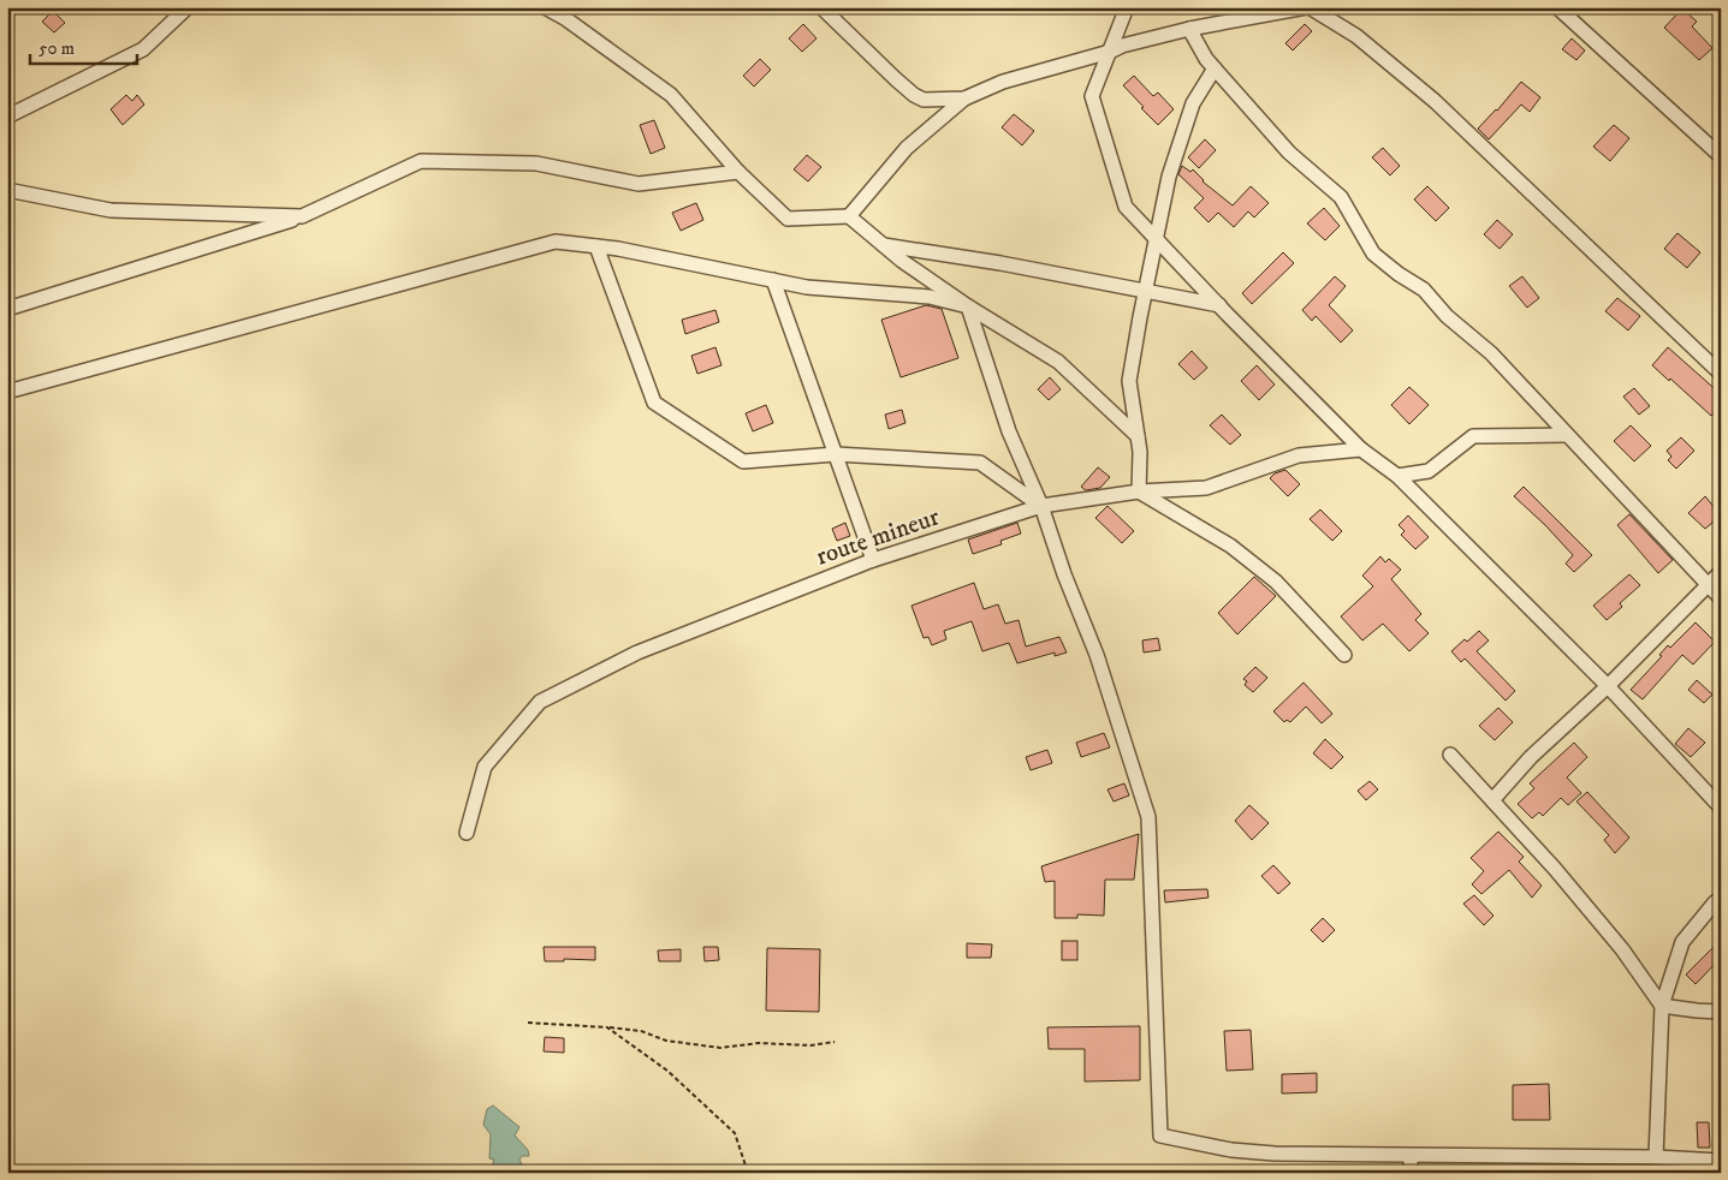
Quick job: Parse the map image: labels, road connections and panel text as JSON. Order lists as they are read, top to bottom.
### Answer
{
  "streets": {
    "street": ["route mineur"]
  },
  "scale_bar": "50 m"
}
